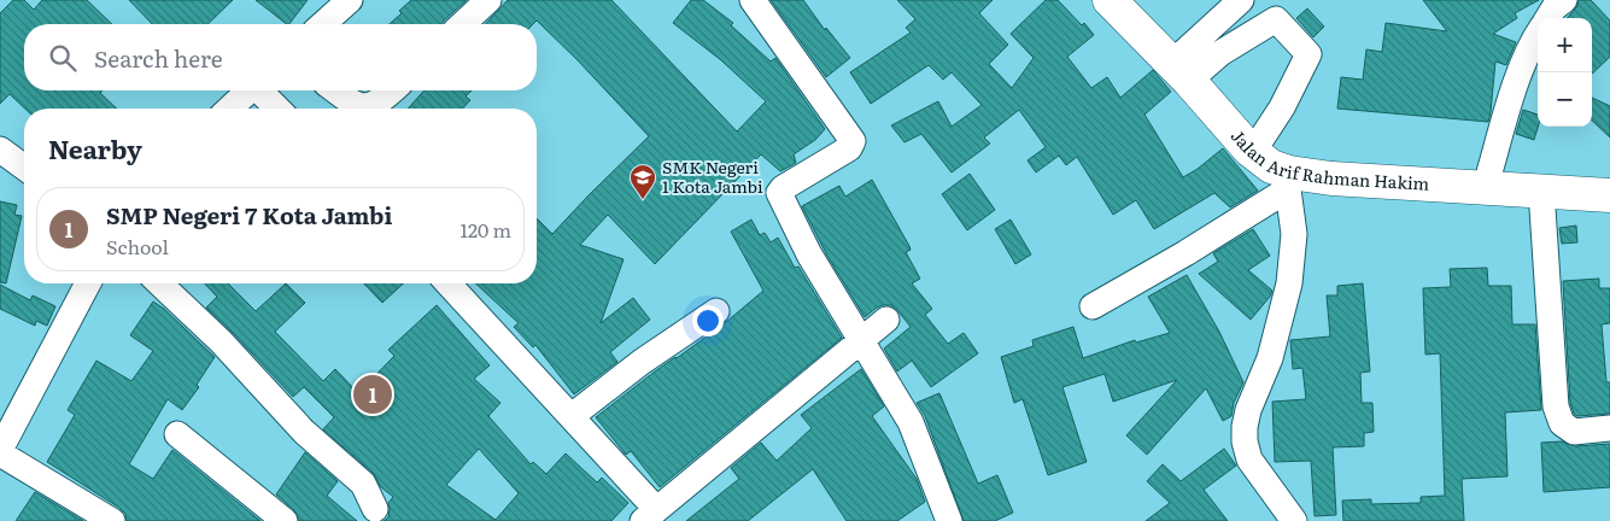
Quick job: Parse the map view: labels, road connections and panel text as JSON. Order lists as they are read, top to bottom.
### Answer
{
  "streets": {
    "main road": ["Jalan Arif Rahman Hakim"]
  },
  "places": {
    "school or university": ["SMK Negeri 1 Kota Jambi"]
  },
  "page": {
    "map_buttons": ["+", "−"],
    "search": "Search here",
    "heading": "Nearby",
    "list": [
      {
        "mark": "1",
        "name": "SMP Negeri 7 Kota Jambi",
        "note": "School",
        "value": "120 m"
      }
    ],
    "pins": "1"
  }
}
